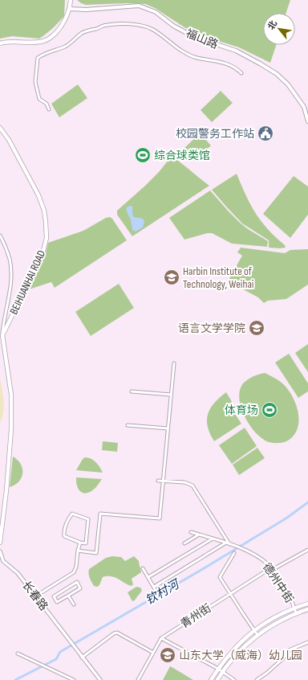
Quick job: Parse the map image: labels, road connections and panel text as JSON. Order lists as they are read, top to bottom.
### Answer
{
  "streets": {
    "main road": ["福山路", "BEIHUANHAI ROAD"],
    "street": ["德州中街", "长春路", "青州街"]
  },
  "crossings": [
    ["德州中街", "青州街"]
  ],
  "water": ["钦村河"],
  "places": {
    "public building": ["校园警务工作站"],
    "sports": ["综合球类馆", "体育场"],
    "school or university": ["Harbin Institute of Technology, Weihai", "语言文学学院", "山东大学（威海）幼儿园"]
  },
  "north": "top left"
}
